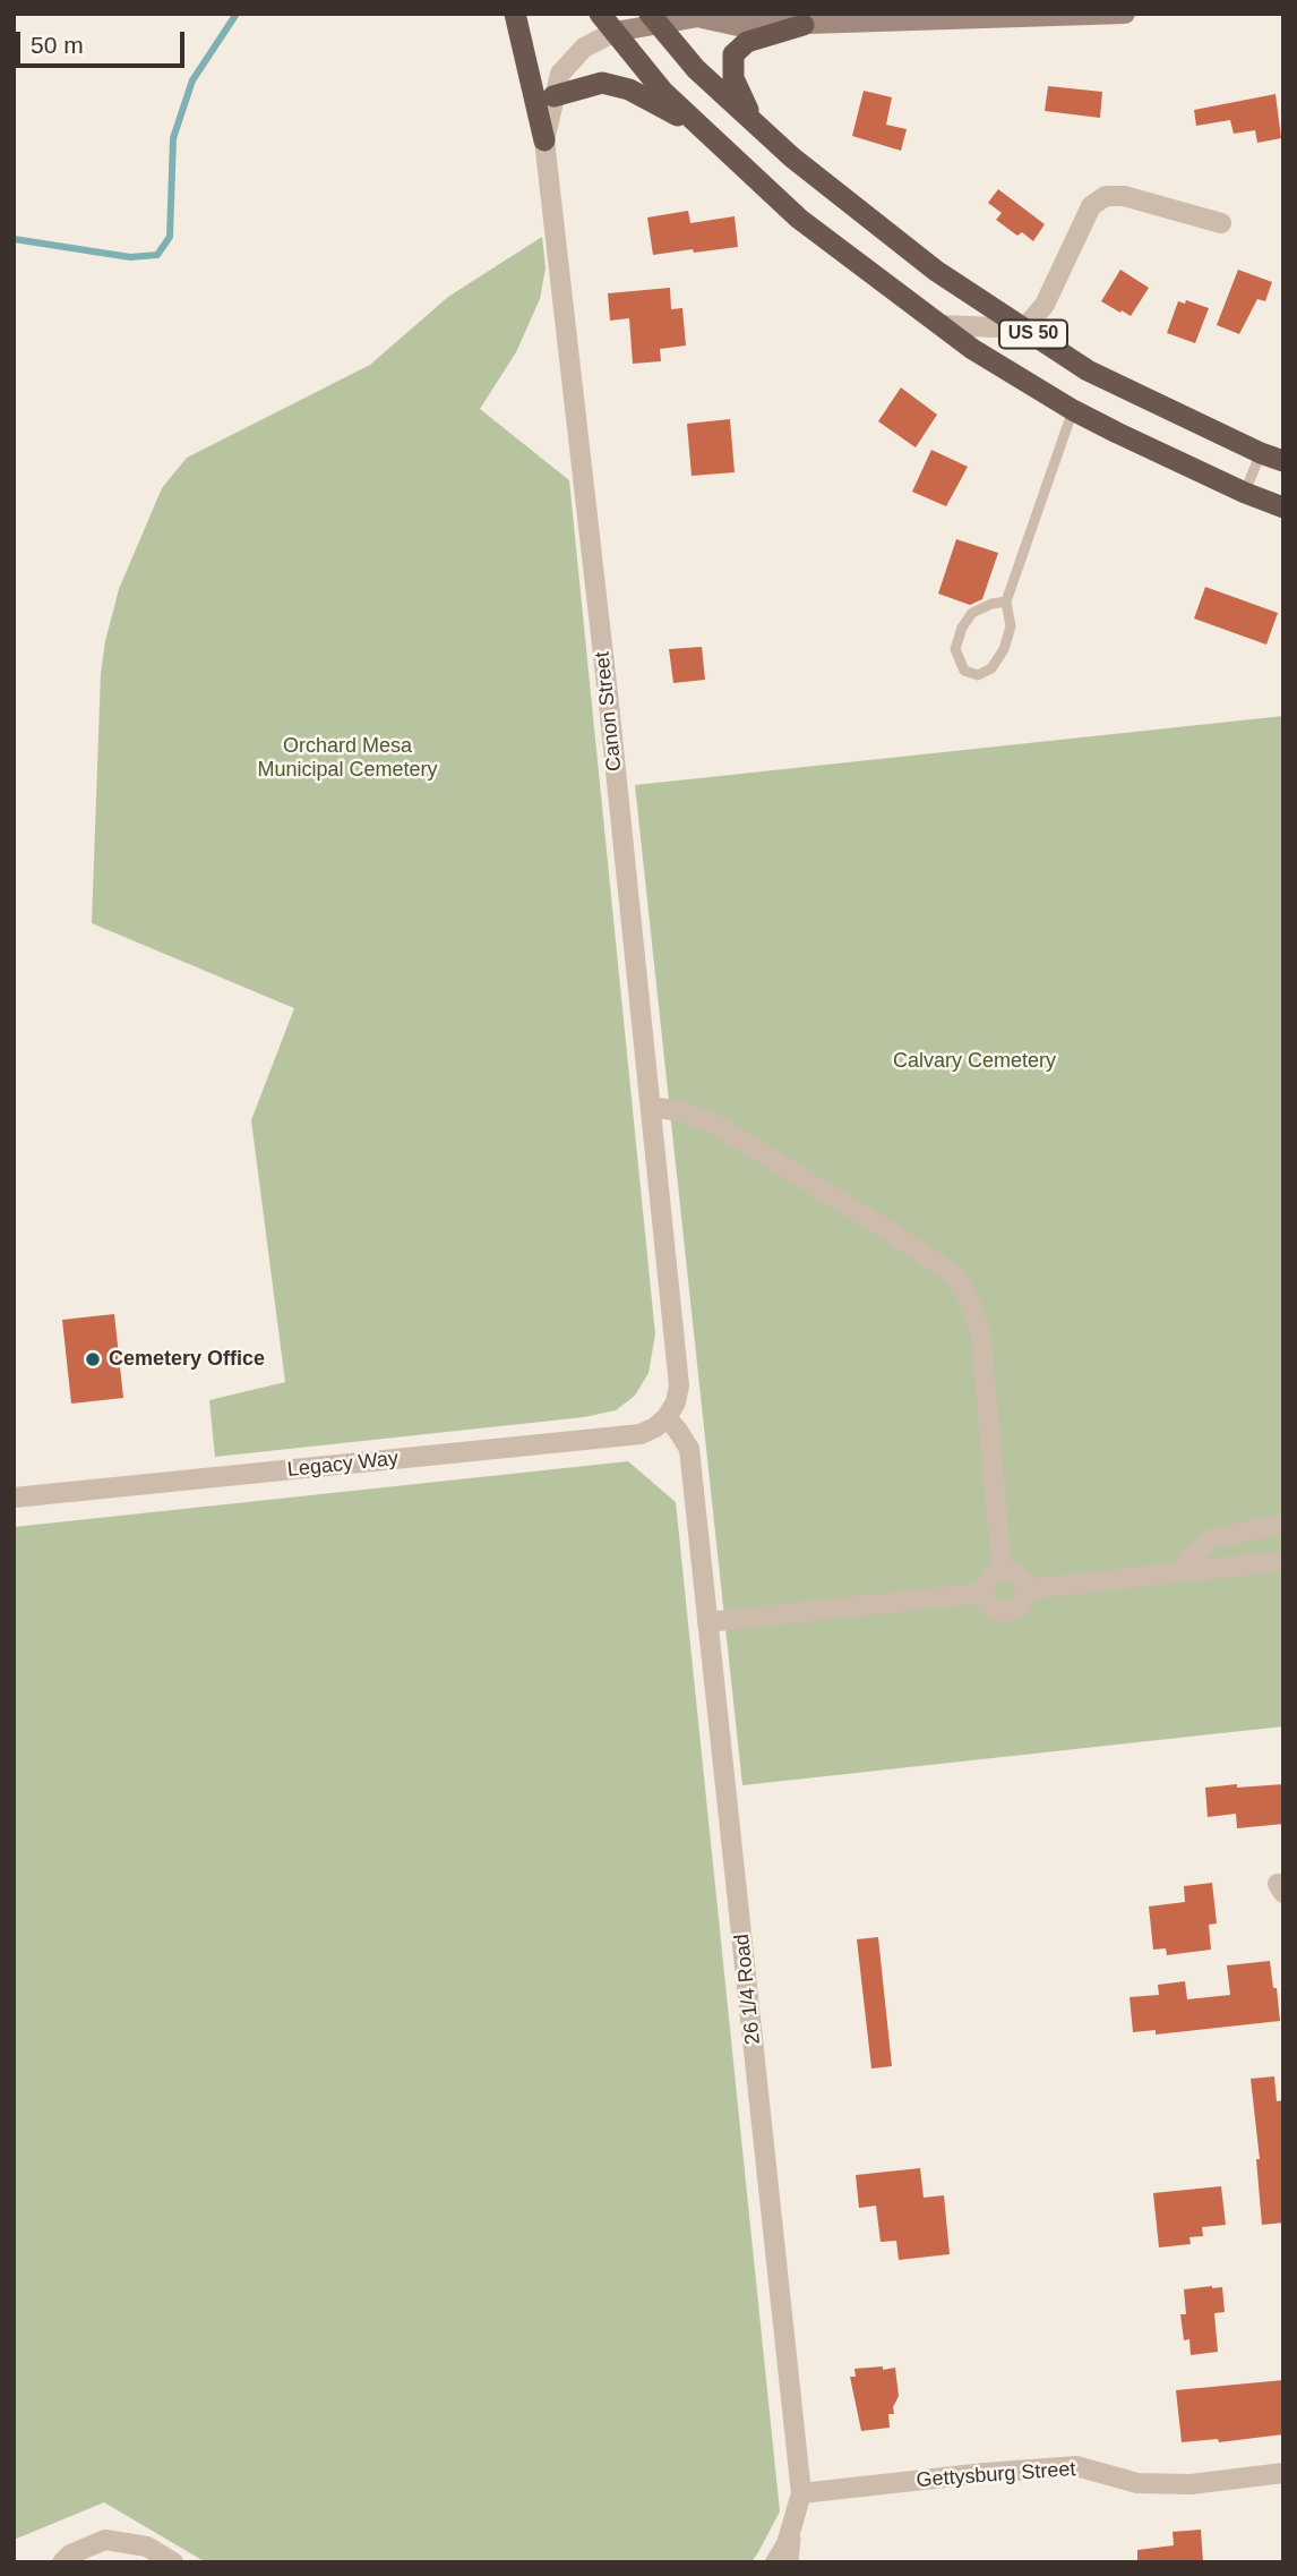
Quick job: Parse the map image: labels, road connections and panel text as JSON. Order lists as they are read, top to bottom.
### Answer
{
  "streets": {
    "highway": ["US 50"],
    "street": [
      "Canon Street",
      "Legacy Way",
      "26 1/4 Road",
      "Gettysburg Street"
    ]
  },
  "crossings": [
    ["US 50", "Canon Street"],
    ["Canon Street", "Legacy Way"],
    ["Canon Street", "26 1/4 Road"],
    ["Legacy Way", "26 1/4 Road"],
    ["26 1/4 Road", "Gettysburg Street"]
  ],
  "parks": ["Orchard Mesa Municipal Cemetery", "Calvary Cemetery"],
  "places": ["Cemetery Office"],
  "scale_bar": "50 m"
}
